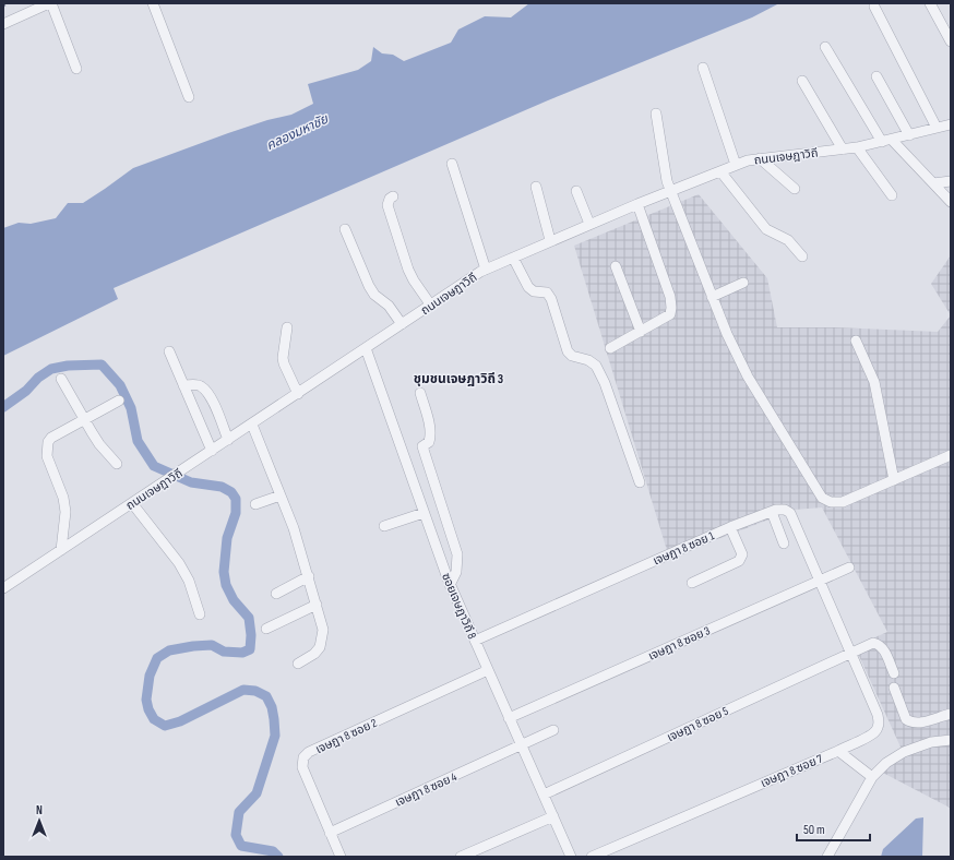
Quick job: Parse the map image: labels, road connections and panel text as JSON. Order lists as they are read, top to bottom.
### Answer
{
  "streets": {
    "street": [
      "ถนนเจษฎาวิถี",
      "เจษฎา 8 ซอย 1",
      "ซอยเจษฎาวิถี 8",
      "เจษฎา 8 ซอย 3",
      "เจษฎา 8 ซอย 5",
      "เจษฎา 8 ซอย 2",
      "เจษฎา 8 ซอย 7",
      "เจษฎา 8 ซอย 4"
    ]
  },
  "crossings": [
    ["ถนนเจษฎาวิถี", "ซอยเจษฎาวิถี 8"],
    ["เจษฎา 8 ซอย 1", "ซอยเจษฎาวิถี 8"],
    ["เจษฎา 8 ซอย 1", "เจษฎา 8 ซอย 3"],
    ["เจษฎา 8 ซอย 1", "เจษฎา 8 ซอย 7"],
    ["ซอยเจษฎาวิถี 8", "เจษฎา 8 ซอย 3"],
    ["ซอยเจษฎาวิถี 8", "เจษฎา 8 ซอย 5"],
    ["ซอยเจษฎาวิถี 8", "เจษฎา 8 ซอย 2"],
    ["ซอยเจษฎาวิถี 8", "เจษฎา 8 ซอย 4"],
    ["เจษฎา 8 ซอย 5", "เจษฎา 8 ซอย 7"],
    ["เจษฎา 8 ซอย 2", "เจษฎา 8 ซอย 4"]
  ],
  "districts": ["ชุมชนเจษฎาวิถี 3"],
  "water": ["คลองมหาชัย"],
  "scale_bar": "50 m",
  "north": "top"
}
